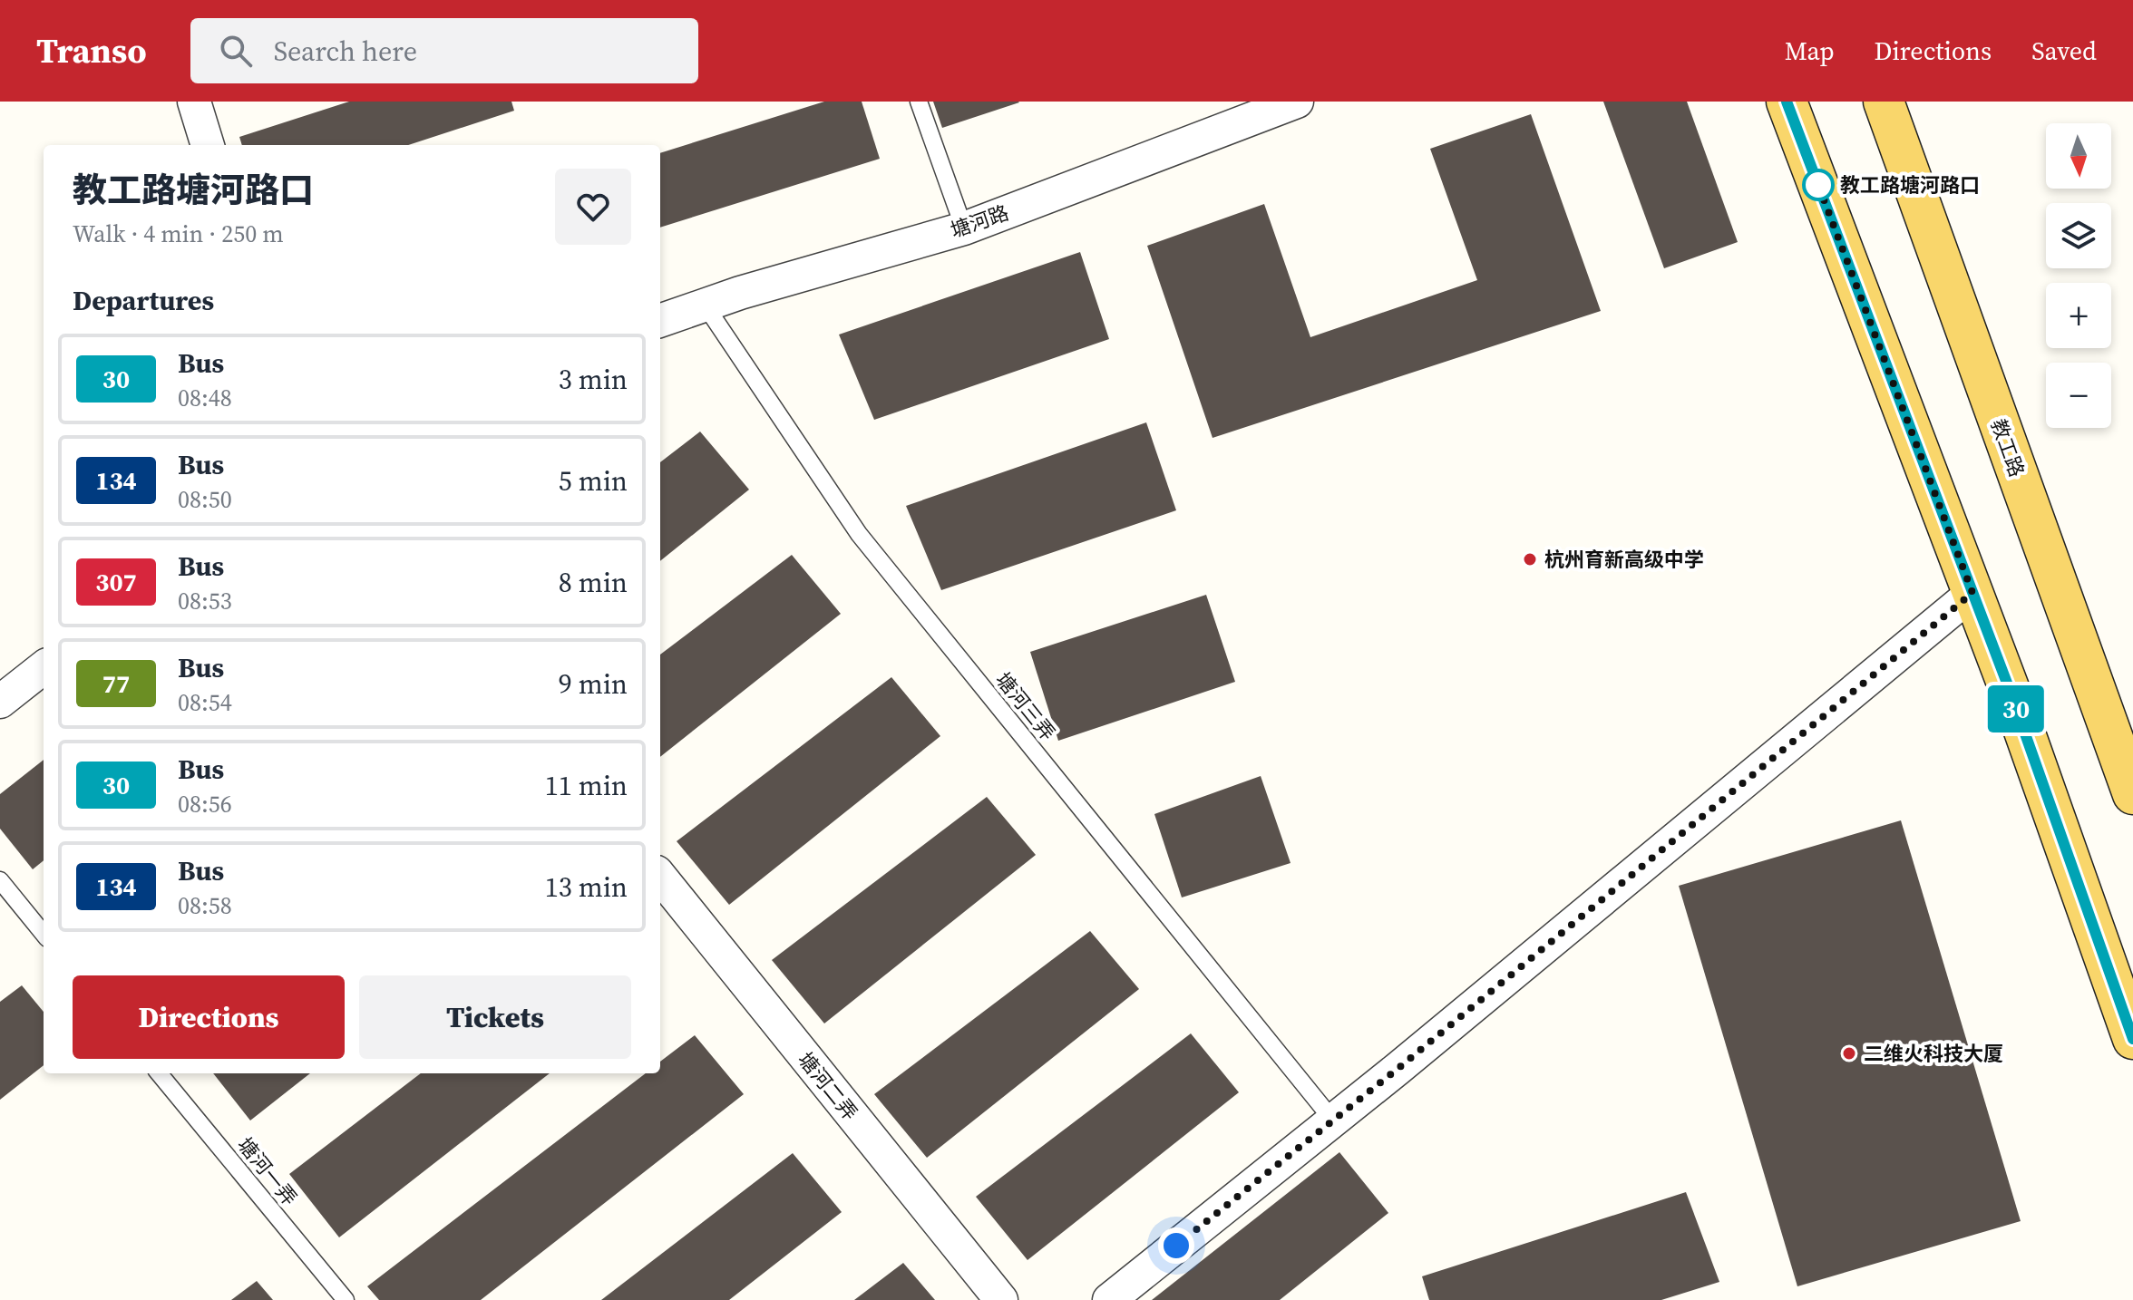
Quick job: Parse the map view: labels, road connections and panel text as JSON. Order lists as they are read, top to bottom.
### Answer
{
  "streets": {
    "main road": ["教工路"],
    "street": ["塘河路", "塘河二弄"],
    "lane": ["塘河三弄", "塘河一弄"]
  },
  "crossings": [
    ["塘河路", "塘河三弄"]
  ],
  "places": ["教工路塘河路口", "杭州育新高级中学", "二维火科技大厦"],
  "lines": ["bus line 30"],
  "north": "bottom",
  "page": {
    "header": "Transo",
    "search": "Search here",
    "nav": ["Map", "Directions", "Saved"],
    "on_map": "30",
    "map_buttons": ["+", "−"],
    "heading": [
      ["教工路塘河路口", "Walk · 4 min · 250 m"],
      "Departures"
    ],
    "list": [
      {
        "mark": "30",
        "name": "Bus",
        "note": "08:48",
        "value": "3 min"
      },
      {
        "mark": "134",
        "name": "Bus",
        "note": "08:50",
        "value": "5 min"
      },
      {
        "mark": "307",
        "name": "Bus",
        "note": "08:53",
        "value": "8 min"
      },
      {
        "mark": "77",
        "name": "Bus",
        "note": "08:54",
        "value": "9 min"
      },
      {
        "mark": "30",
        "name": "Bus",
        "note": "08:56",
        "value": "11 min"
      },
      {
        "mark": "134",
        "name": "Bus",
        "note": "08:58",
        "value": "13 min"
      }
    ],
    "buttons": ["Directions", "Tickets"]
  }
}
